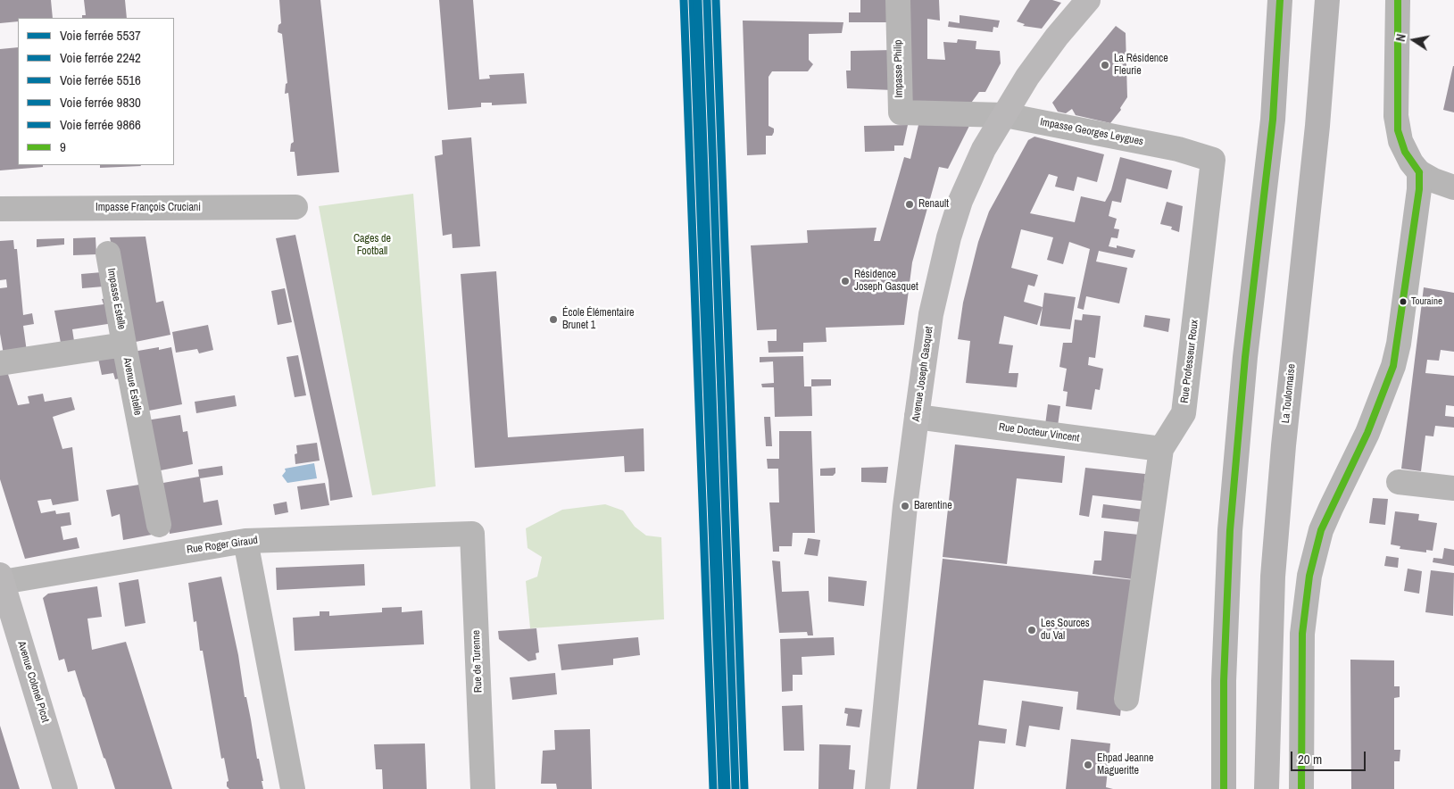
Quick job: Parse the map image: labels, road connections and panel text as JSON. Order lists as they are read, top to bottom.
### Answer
{
  "streets": {
    "highway": ["La Toulonnaise"],
    "main road": ["Avenue Joseph Gasquet", "Avenue Colonel Picot"],
    "street": [
      "Impasse Philip",
      "Impasse Georges Leygues",
      "Impasse François Cruciani",
      "Impasse Estelle",
      "Rue Professeur Roux",
      "Avenue Estelle",
      "Rue Docteur Vincent",
      "Rue Roger Giraud",
      "Rue de Turenne"
    ]
  },
  "crossings": [
    ["Impasse Philip", "Impasse Georges Leygues"],
    ["Impasse Philip", "Avenue Joseph Gasquet"],
    ["Impasse Georges Leygues", "Rue Professeur Roux"],
    ["Impasse Georges Leygues", "Avenue Joseph Gasquet"],
    ["Impasse Estelle", "Avenue Estelle"],
    ["Rue Professeur Roux", "Rue Docteur Vincent"],
    ["Avenue Joseph Gasquet", "Rue Docteur Vincent"],
    ["Rue Roger Giraud", "Rue de Turenne"],
    ["Rue Roger Giraud", "Avenue Colonel Picot"]
  ],
  "parks": ["Cages de Football"],
  "places": [
    "La Résidence Fleurie",
    "Renault",
    "Résidence Joseph Gasquet",
    "Touraine",
    "École Élémentaire Brunet 1",
    "Barentine",
    "Les Sources du Val",
    "Ehpad Jeanne Magueritte"
  ],
  "lines": [
    "rail line 5537",
    "rail line 2242",
    "rail line 5516",
    "rail line 9830",
    "rail line 9866",
    "transit line 9"
  ],
  "legend": [
    "Voie ferrée 5537",
    "Voie ferrée 2242",
    "Voie ferrée 5516",
    "Voie ferrée 9830",
    "Voie ferrée 9866",
    "9"
  ],
  "scale_bar": "20 m",
  "north": "left"
}
